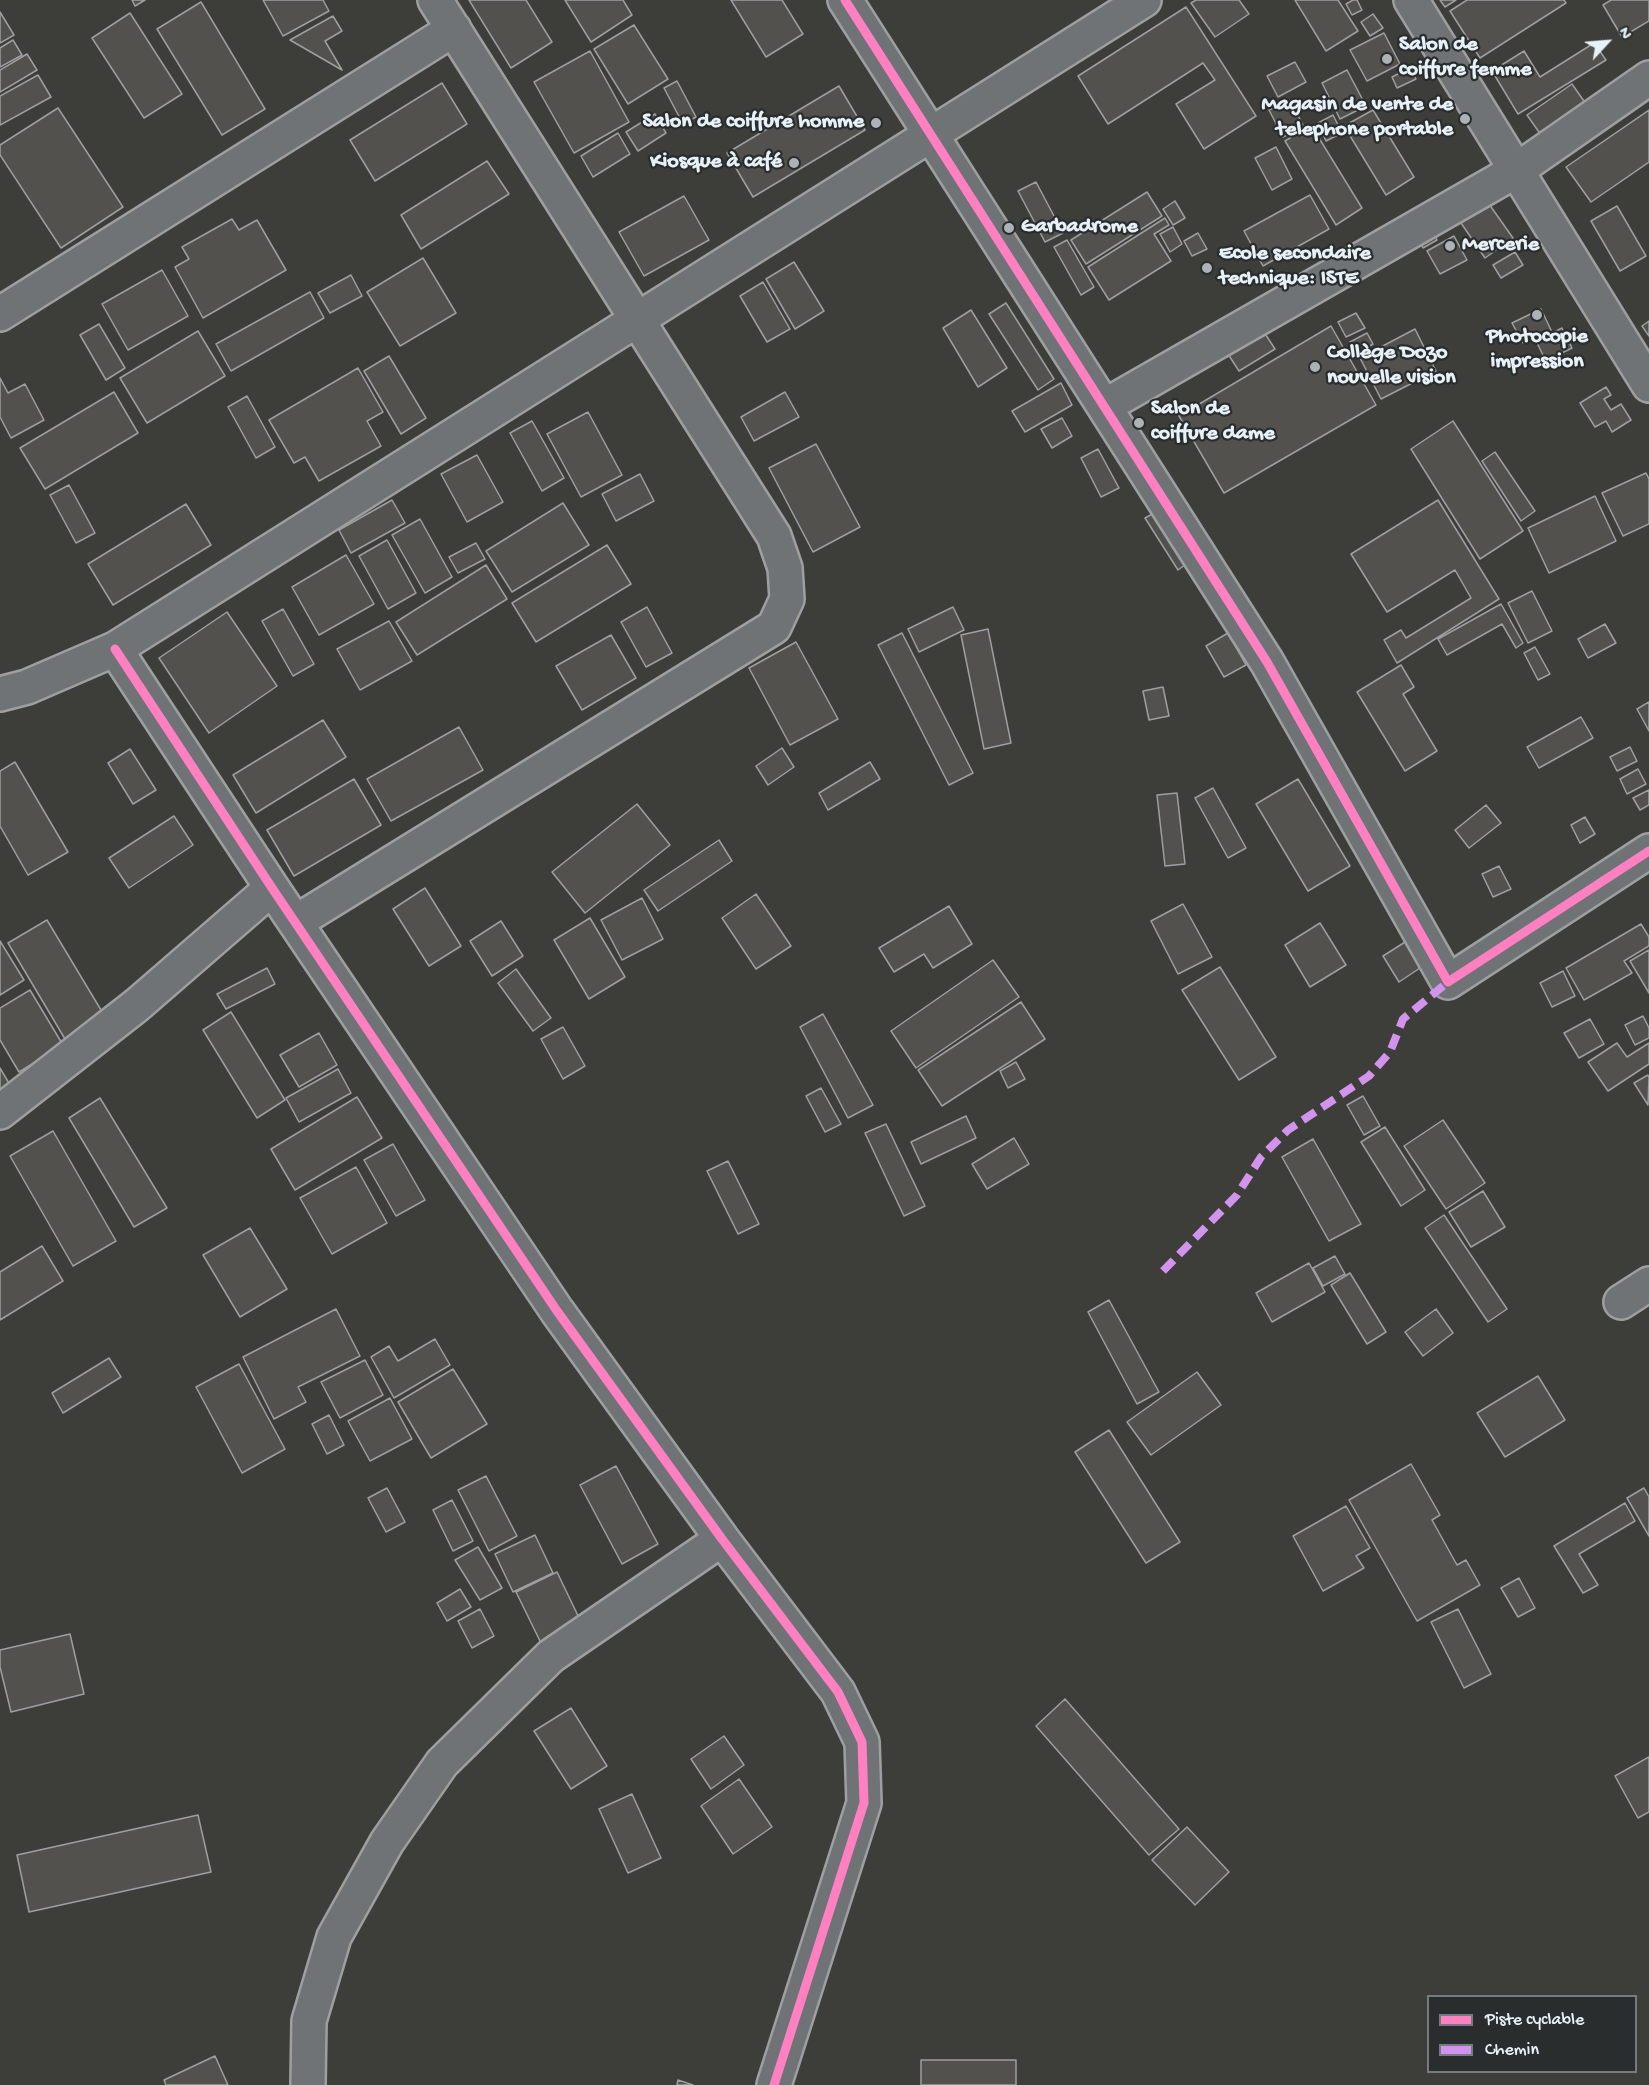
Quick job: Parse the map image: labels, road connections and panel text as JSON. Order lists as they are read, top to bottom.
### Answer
{
  "places": [
    "Salon de coiffure femme",
    "Magasin de vente de telephone portable",
    "Salon de coiffure homme",
    "Kiosque à café",
    "Garbadrome",
    "Mercerie",
    "Ecole secondaire technique: ISTE",
    "Photocopie impression",
    "Collège Dozo nouvelle vision",
    "Salon de coiffure dame"
  ],
  "legend": ["Piste cyclable", "Chemin"],
  "north": "top right"
}
